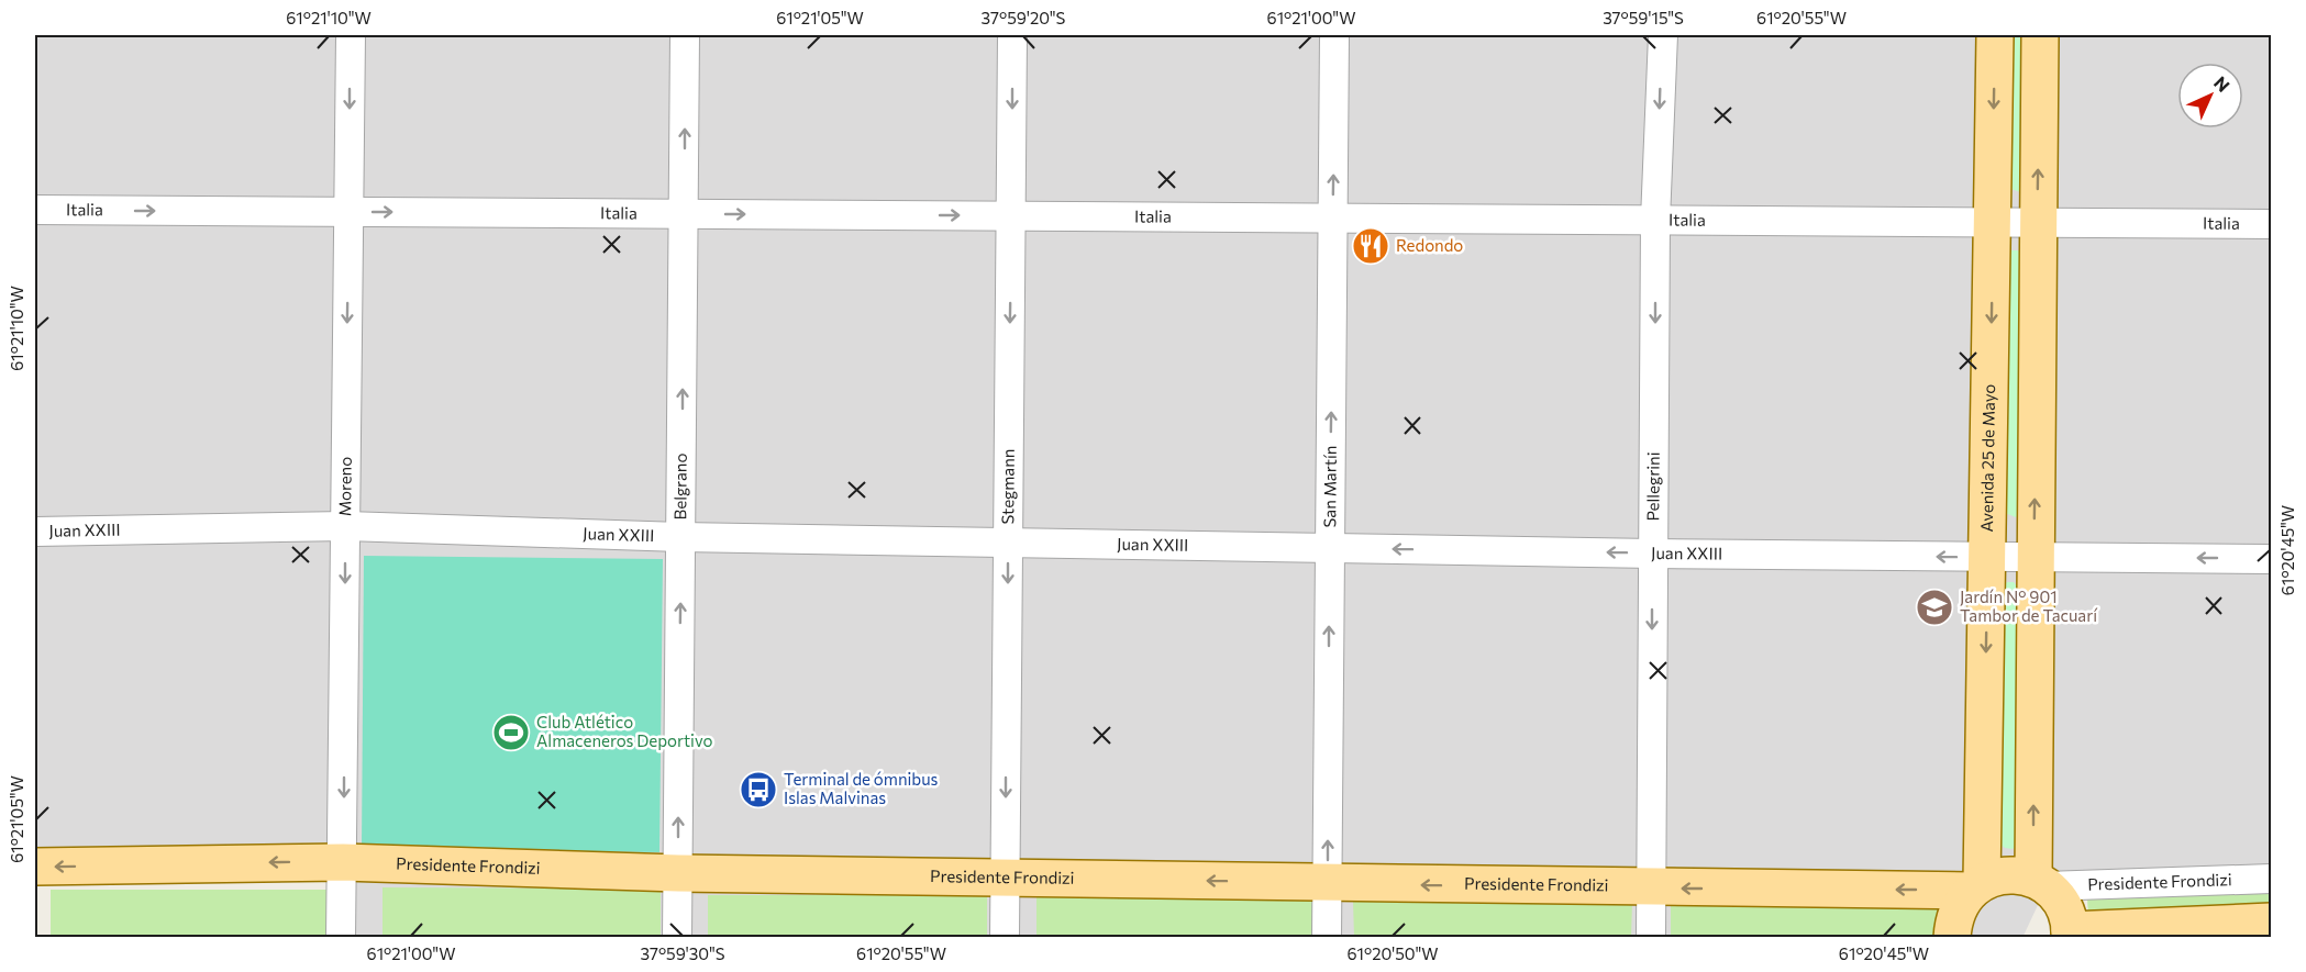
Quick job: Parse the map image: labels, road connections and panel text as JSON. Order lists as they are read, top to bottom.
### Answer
{
  "streets": {
    "main road": ["Avenida 25 de Mayo", "Presidente Frondizi"],
    "street": [
      "Italia",
      "Stegmann",
      "San Martín",
      "Pellegrini",
      "Moreno",
      "Belgrano",
      "Juan XXIII"
    ]
  },
  "crossings": [
    ["Italia", "Avenida 25 de Mayo"],
    ["Italia", "Stegmann"],
    ["Italia", "San Martín"],
    ["Italia", "Pellegrini"],
    ["Italia", "Moreno"],
    ["Italia", "Belgrano"],
    ["Avenida 25 de Mayo", "Juan XXIII"],
    ["Avenida 25 de Mayo", "Presidente Frondizi"],
    ["Stegmann", "Juan XXIII"],
    ["Stegmann", "Presidente Frondizi"],
    ["San Martín", "Juan XXIII"],
    ["San Martín", "Presidente Frondizi"],
    ["Pellegrini", "Juan XXIII"],
    ["Pellegrini", "Presidente Frondizi"],
    ["Moreno", "Juan XXIII"],
    ["Moreno", "Presidente Frondizi"],
    ["Belgrano", "Juan XXIII"],
    ["Belgrano", "Presidente Frondizi"]
  ],
  "one_way": [
    "Italia",
    "Stegmann",
    "San Martín",
    "Pellegrini",
    "Moreno",
    "Belgrano",
    "Juan XXIII",
    "Presidente Frondizi"
  ],
  "places": {
    "restaurant": ["Redondo"],
    "school or university": ["Jardín N° 901 Tambor de Tacuarí"],
    "sports": ["Club Atlético Almaceneros Deportivo"],
    "bus stop": ["Terminal de ómnibus Islas Malvinas"]
  },
  "north": "top right",
  "coordinates": [
    "61°21'10\"W",
    "61°21'05\"W",
    "37°59'20\"S",
    "61°21'00\"W",
    "37°59'15\"S",
    "61°20'55\"W",
    "61°20'45\"W",
    "37°59'30\"S",
    "61°20'50\"W"
  ]
}
